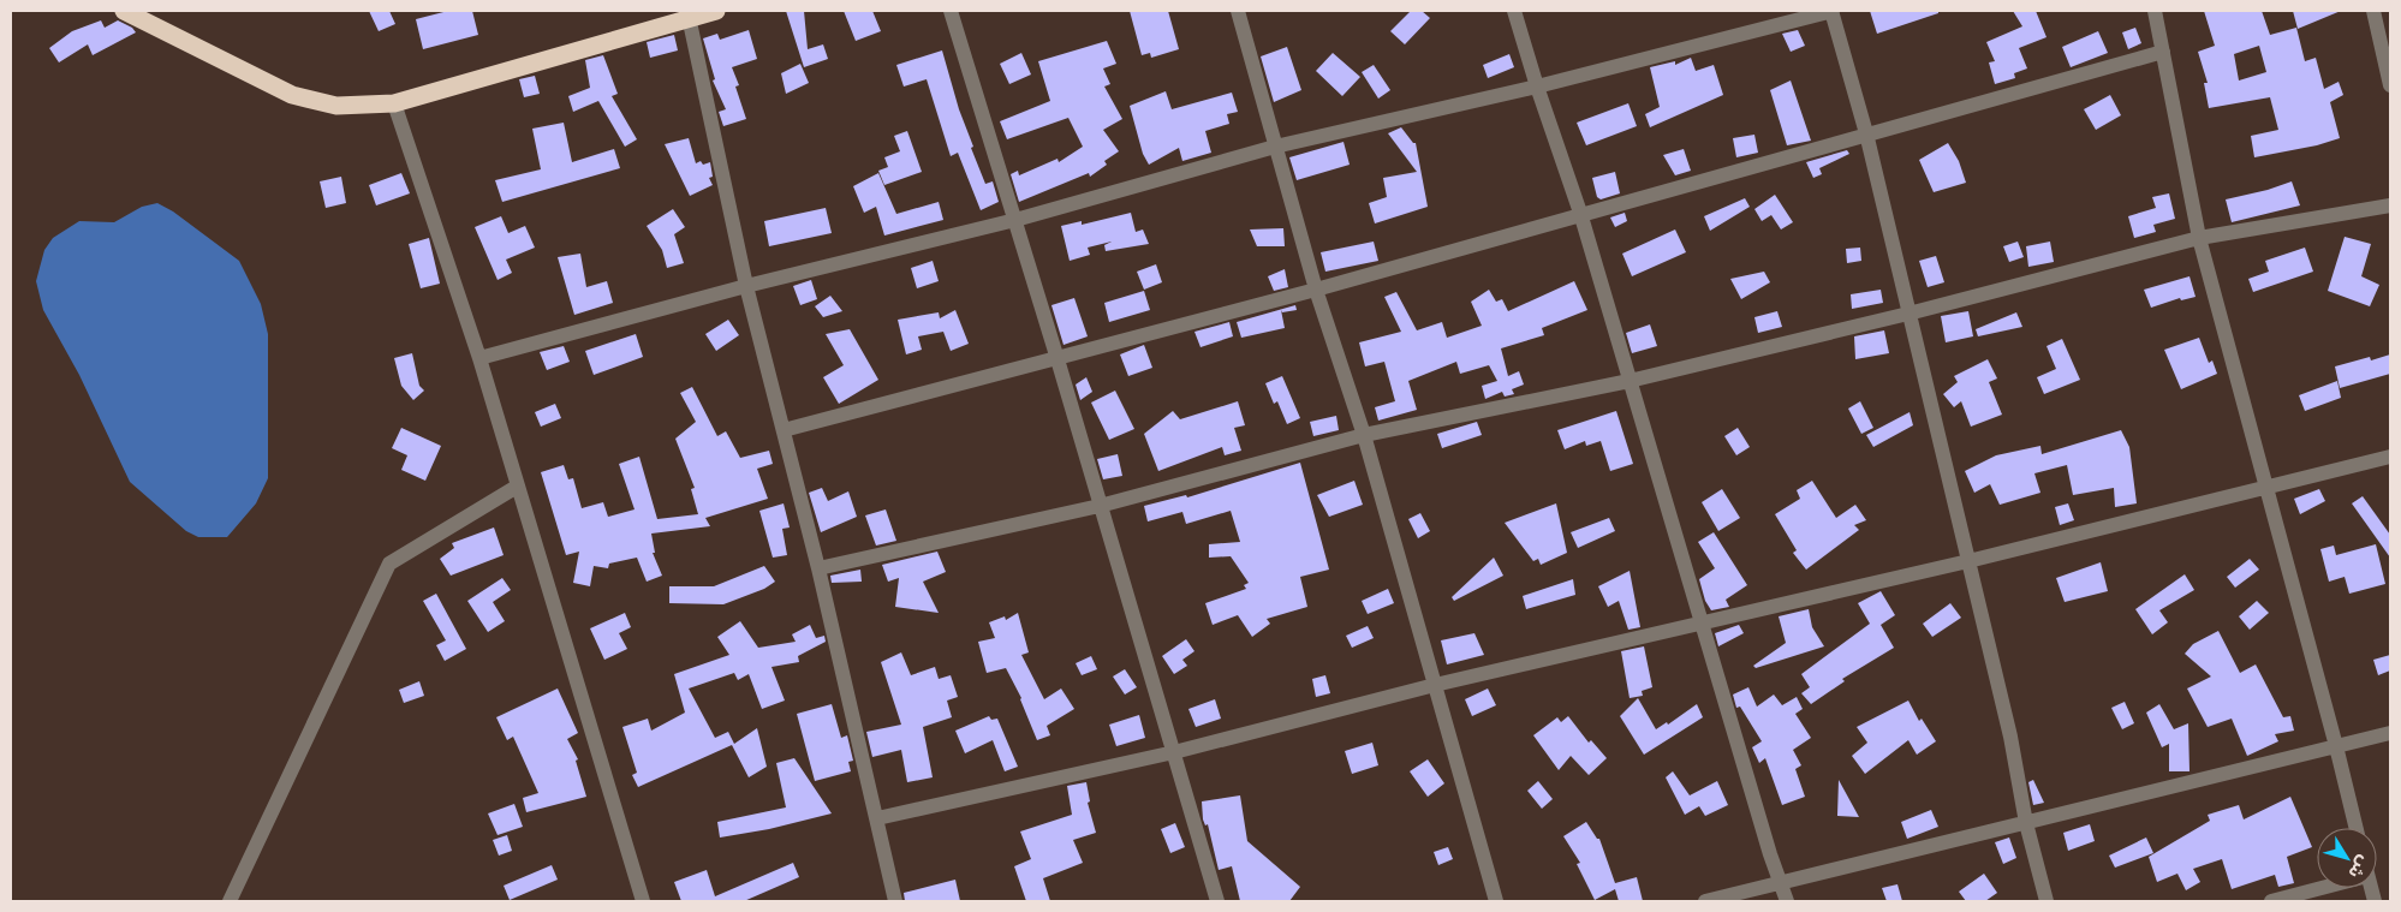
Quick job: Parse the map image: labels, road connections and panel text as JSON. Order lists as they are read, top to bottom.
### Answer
{
  "north": "bottom right"
}
